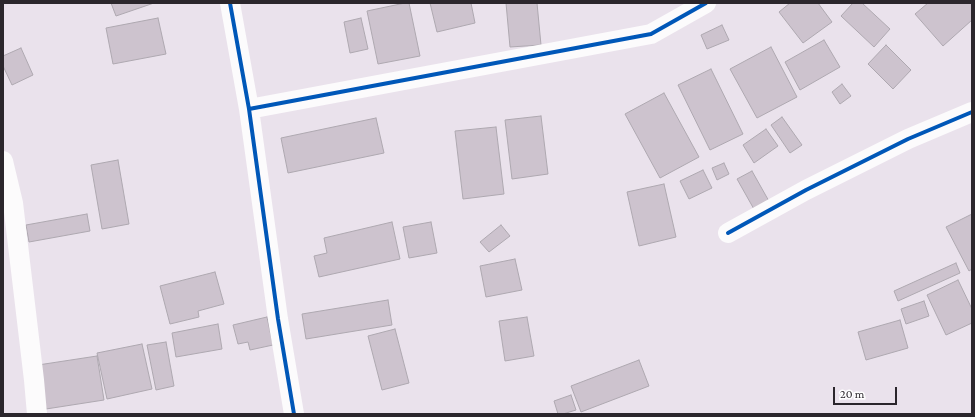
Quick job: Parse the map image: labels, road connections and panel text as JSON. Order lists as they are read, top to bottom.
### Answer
{
  "scale_bar": "20 m"
}
